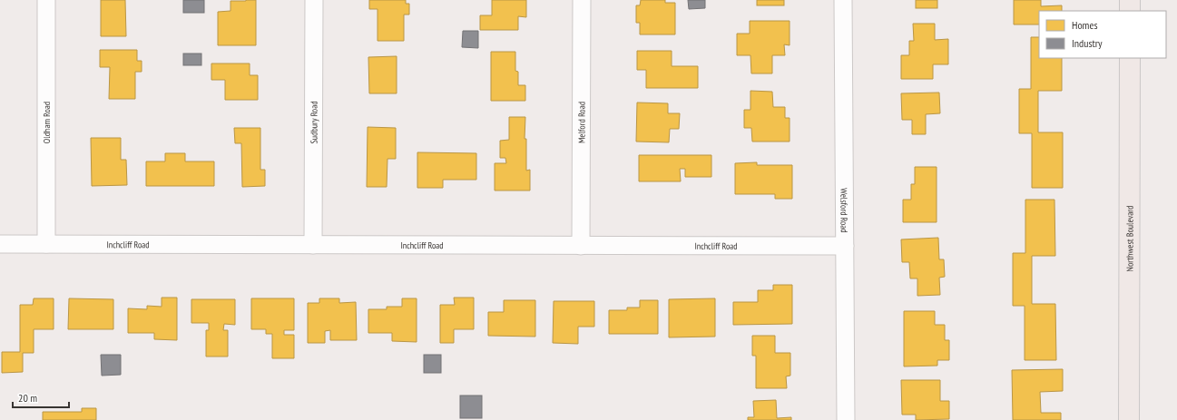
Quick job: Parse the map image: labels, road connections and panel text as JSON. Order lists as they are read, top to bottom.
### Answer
{
  "streets": {
    "main road": ["Northwest Boulevard"],
    "street": [
      "Oldham Road",
      "Sudbury Road",
      "Melford Road",
      "Welsford Road",
      "Inchcliff Road"
    ]
  },
  "crossings": [
    ["Oldham Road", "Inchcliff Road"],
    ["Sudbury Road", "Inchcliff Road"],
    ["Melford Road", "Inchcliff Road"],
    ["Welsford Road", "Inchcliff Road"]
  ],
  "legend": ["Homes", "Industry"],
  "scale_bar": "20 m"
}
